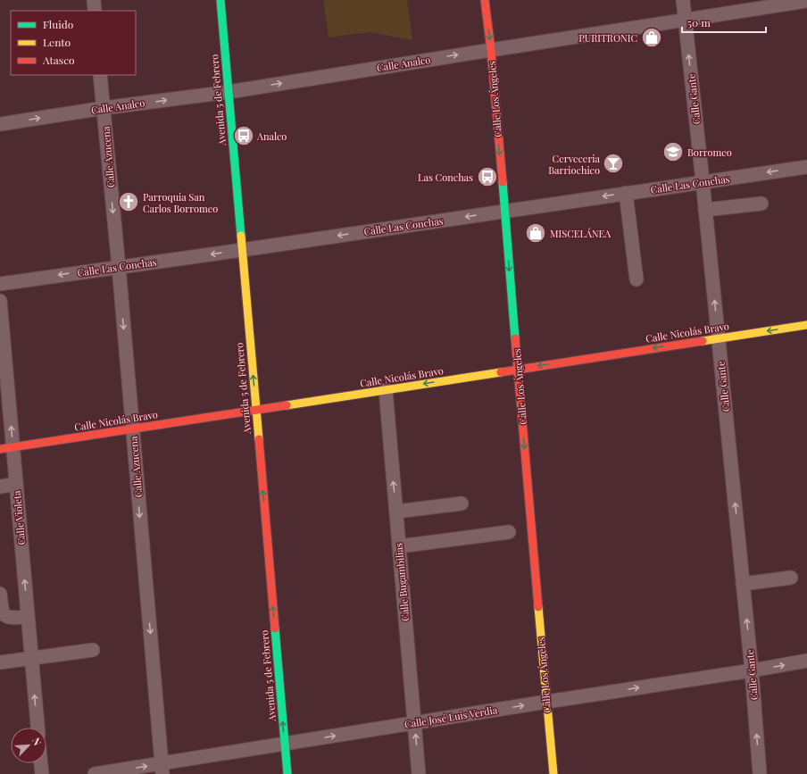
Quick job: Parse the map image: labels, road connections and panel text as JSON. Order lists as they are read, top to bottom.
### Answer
{
  "streets": {
    "street": [
      "Calle Analco",
      "Calle Los Ángeles",
      "Calle Gante",
      "Avenida 5 de Febrero",
      "Calle Azucena",
      "Calle Las Conchas",
      "Calle Nicolás Bravo",
      "Calle Violeta",
      "Calle Bugambilias",
      "Calle José Luis Verdia"
    ]
  },
  "crossings": [
    ["Calle Analco", "Calle Los Ángeles"],
    ["Calle Analco", "Calle Gante"],
    ["Calle Analco", "Avenida 5 de Febrero"],
    ["Calle Analco", "Calle Azucena"],
    ["Calle Los Ángeles", "Calle Las Conchas"],
    ["Calle Los Ángeles", "Calle Nicolás Bravo"],
    ["Calle Los Ángeles", "Calle José Luis Verdia"],
    ["Calle Gante", "Calle Las Conchas"],
    ["Calle Gante", "Calle Nicolás Bravo"],
    ["Calle Gante", "Calle José Luis Verdia"],
    ["Avenida 5 de Febrero", "Calle Las Conchas"],
    ["Avenida 5 de Febrero", "Calle Nicolás Bravo"],
    ["Avenida 5 de Febrero", "Calle José Luis Verdia"],
    ["Calle Azucena", "Calle Las Conchas"],
    ["Calle Azucena", "Calle Nicolás Bravo"],
    ["Calle Azucena", "Calle José Luis Verdia"],
    ["Calle Nicolás Bravo", "Calle Violeta"],
    ["Calle Nicolás Bravo", "Calle Bugambilias"],
    ["Calle Bugambilias", "Calle José Luis Verdia"]
  ],
  "one_way": [
    "Calle Analco",
    "Calle Los Ángeles",
    "Calle Gante",
    "Avenida 5 de Febrero",
    "Calle Azucena",
    "Calle Las Conchas",
    "Calle Nicolás Bravo",
    "Calle Violeta",
    "Calle Bugambilias",
    "Calle José Luis Verdia"
  ],
  "places": {
    "shop": ["PURITRONIC", "MISCELÁNEA"],
    "bus stop": ["Analco", "Las Conchas"],
    "school or university": ["Borromeo"],
    "bar": ["Cerveceria Barriochico"],
    "church": ["Parroquia San Carlos Borromeo"]
  },
  "legend": ["Fluido", "Lento", "Atasco"],
  "scale_bar": "50 m",
  "north": "top right"
}
